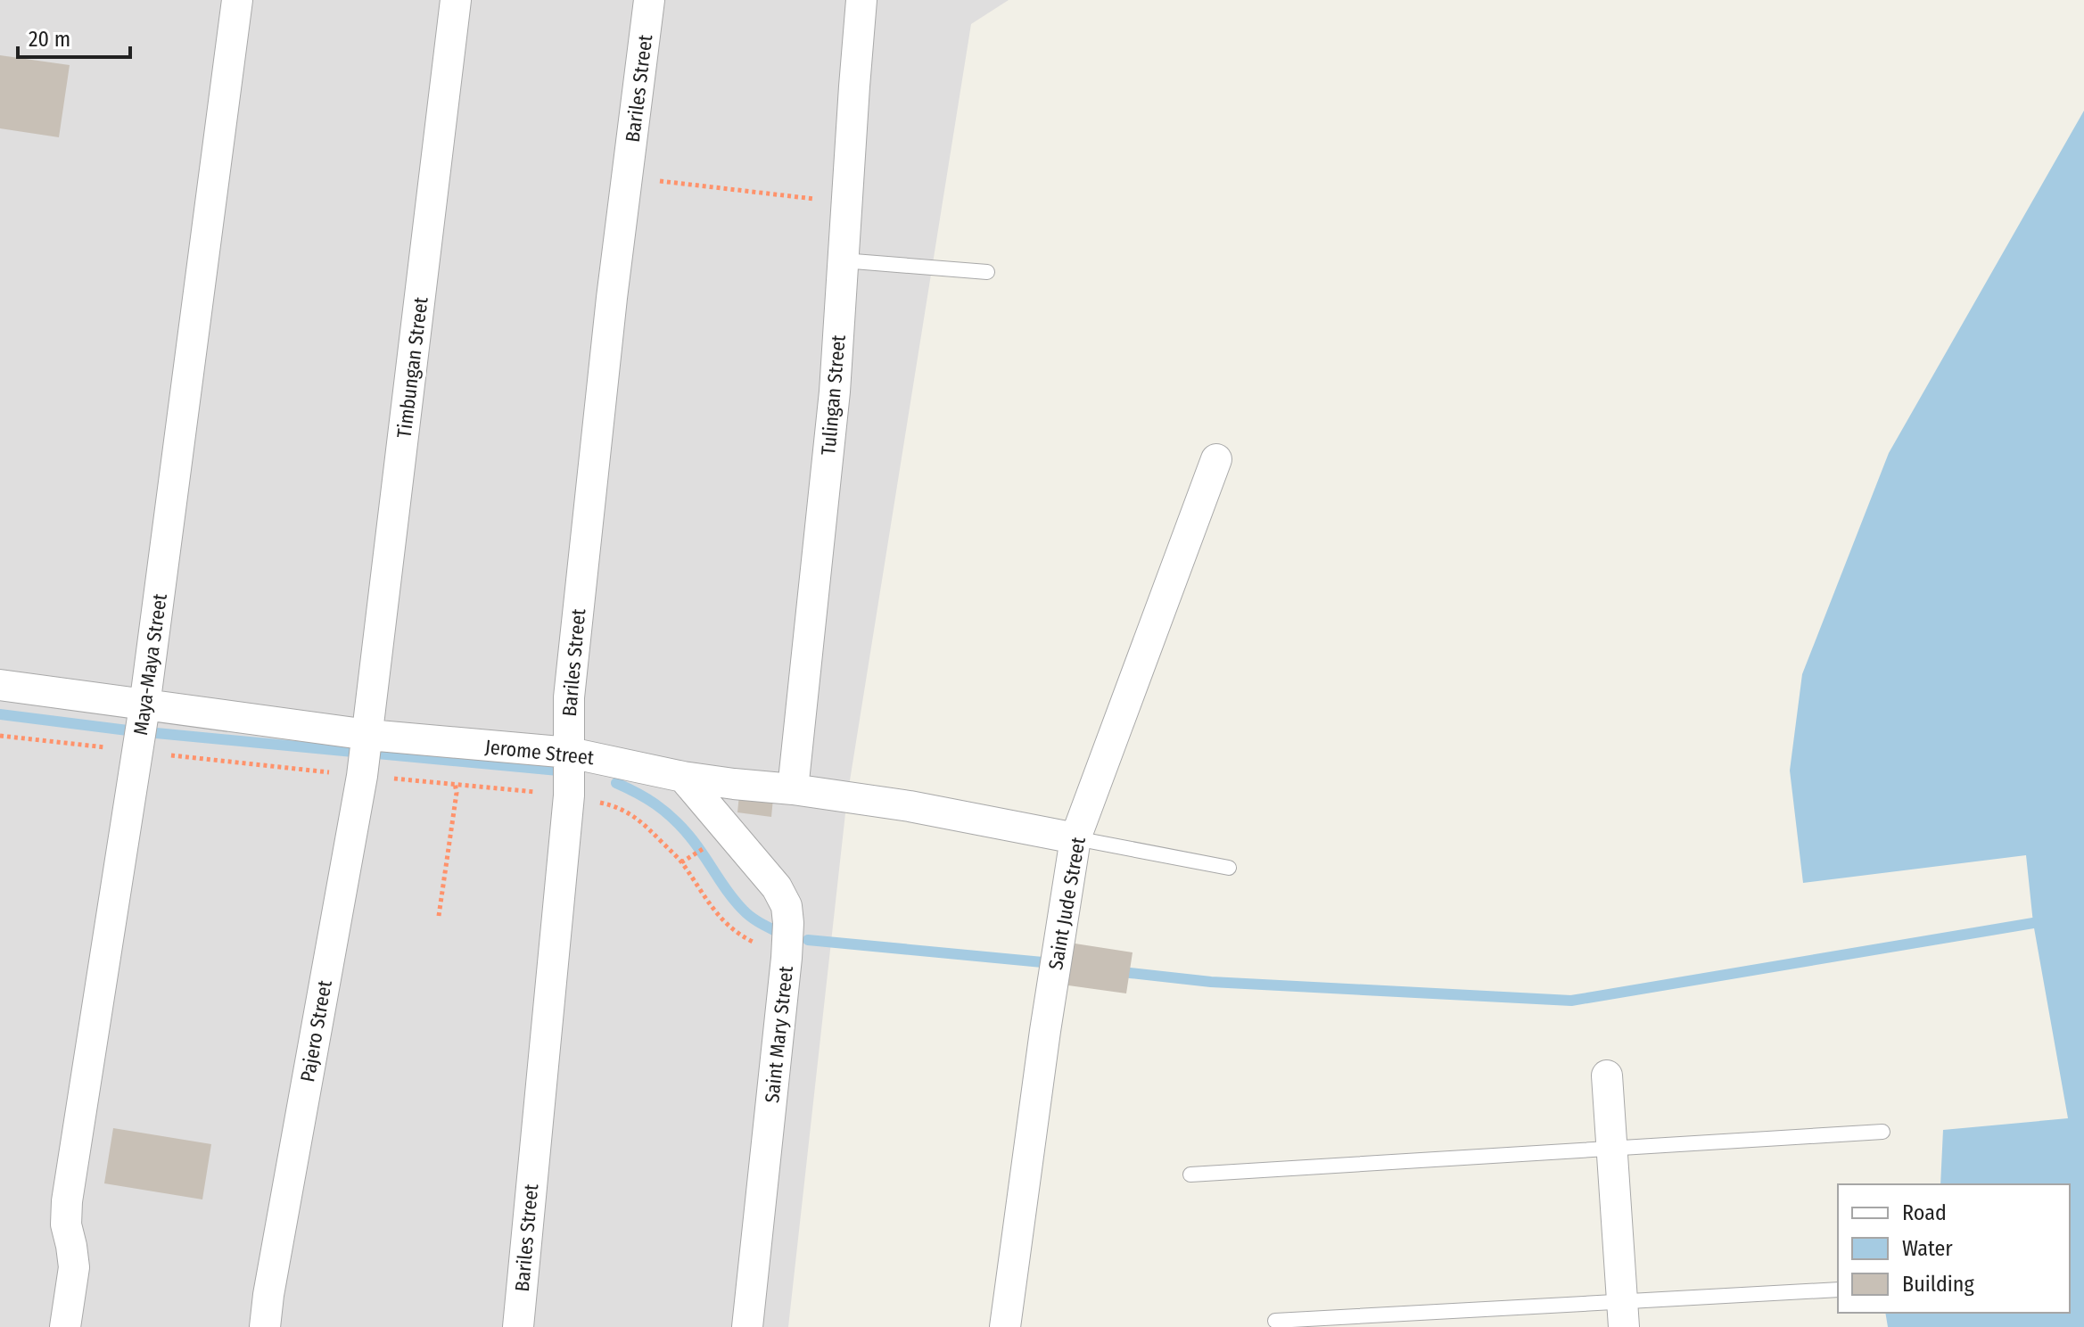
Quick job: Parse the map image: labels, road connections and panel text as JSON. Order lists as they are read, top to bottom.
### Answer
{
  "streets": {
    "street": [
      "Bariles Street",
      "Timbungan Street",
      "Tulingan Street",
      "Maya-Maya Street",
      "Jerome Street",
      "Saint Jude Street",
      "Pajero Street",
      "Saint Mary Street"
    ]
  },
  "crossings": [
    ["Bariles Street", "Jerome Street"],
    ["Timbungan Street", "Jerome Street"],
    ["Timbungan Street", "Pajero Street"],
    ["Tulingan Street", "Jerome Street"],
    ["Maya-Maya Street", "Jerome Street"],
    ["Jerome Street", "Saint Jude Street"],
    ["Jerome Street", "Pajero Street"],
    ["Jerome Street", "Saint Mary Street"]
  ],
  "legend": ["Road", "Water", "Building"],
  "scale_bar": "20 m"
}
